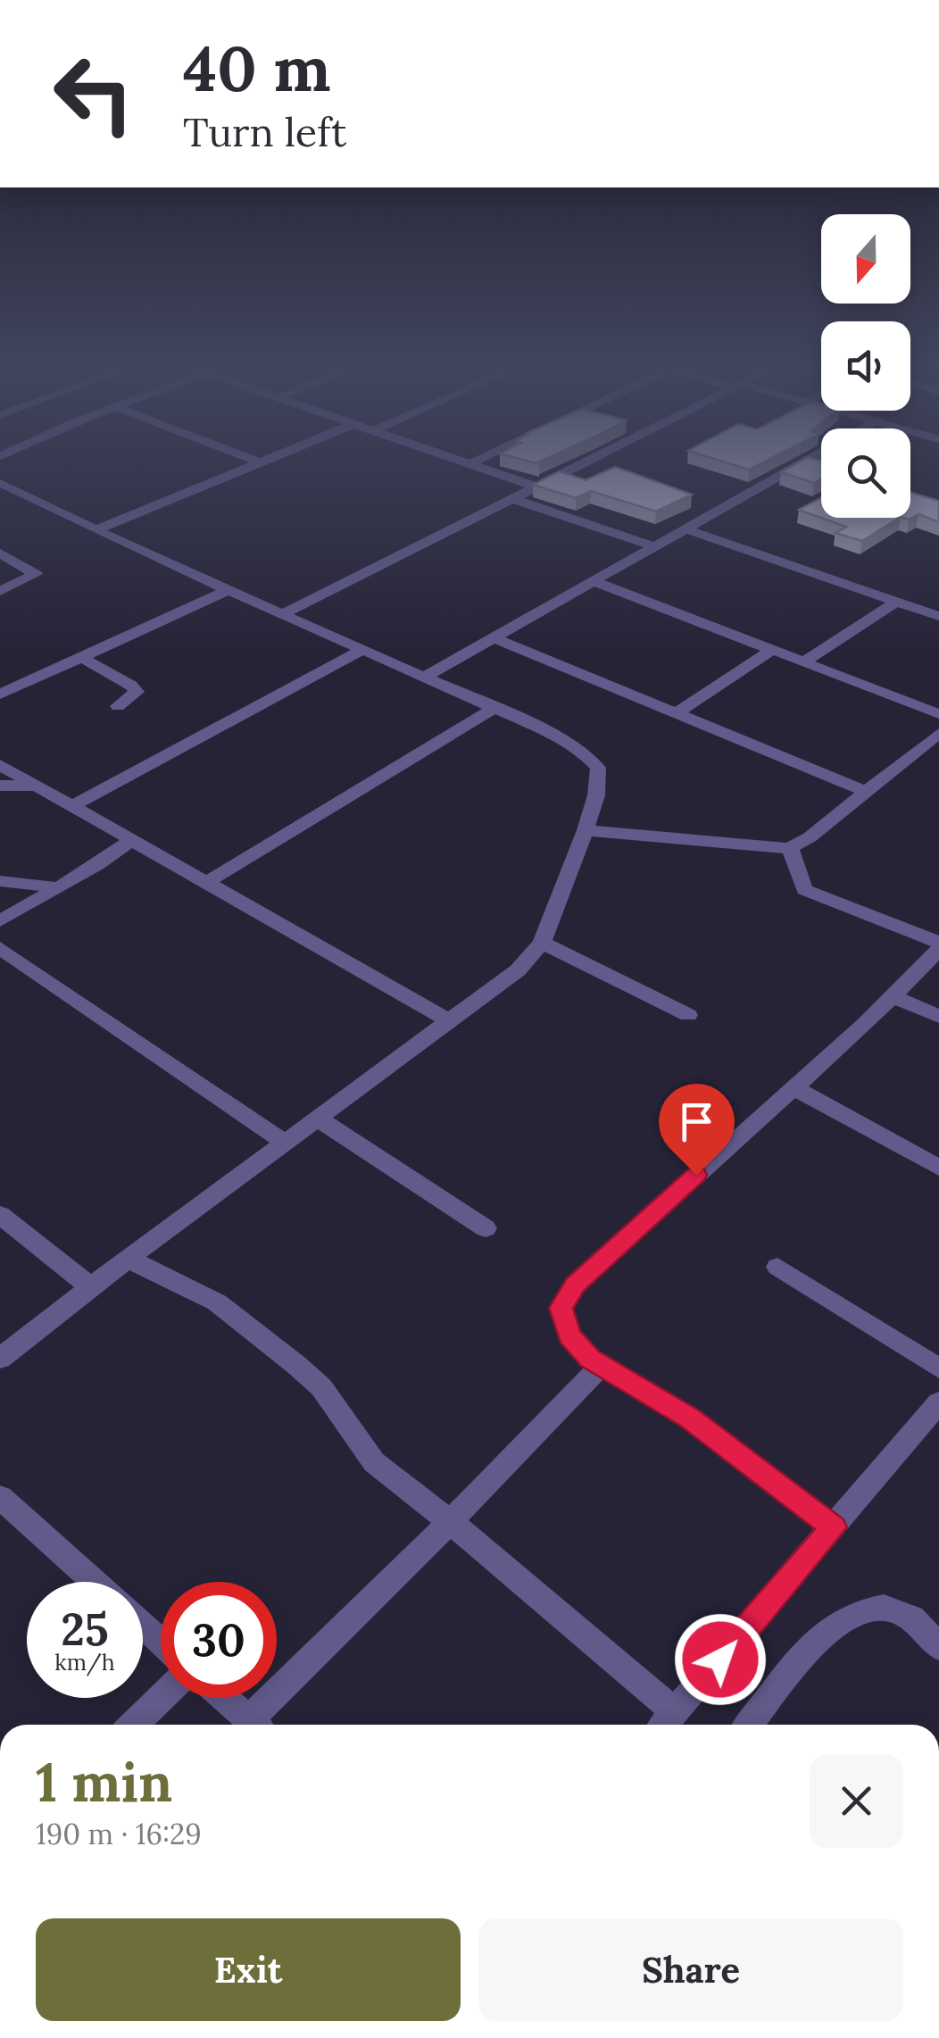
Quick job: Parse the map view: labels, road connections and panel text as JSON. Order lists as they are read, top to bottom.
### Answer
{
  "north": "bottom",
  "page": {
    "turn": ["40 m", "Turn left"],
    "speed": "25 km/h",
    "limit": "30",
    "heading": ["1 min", "190 m · 16:29"],
    "buttons": ["Exit", "Share"]
  }
}
